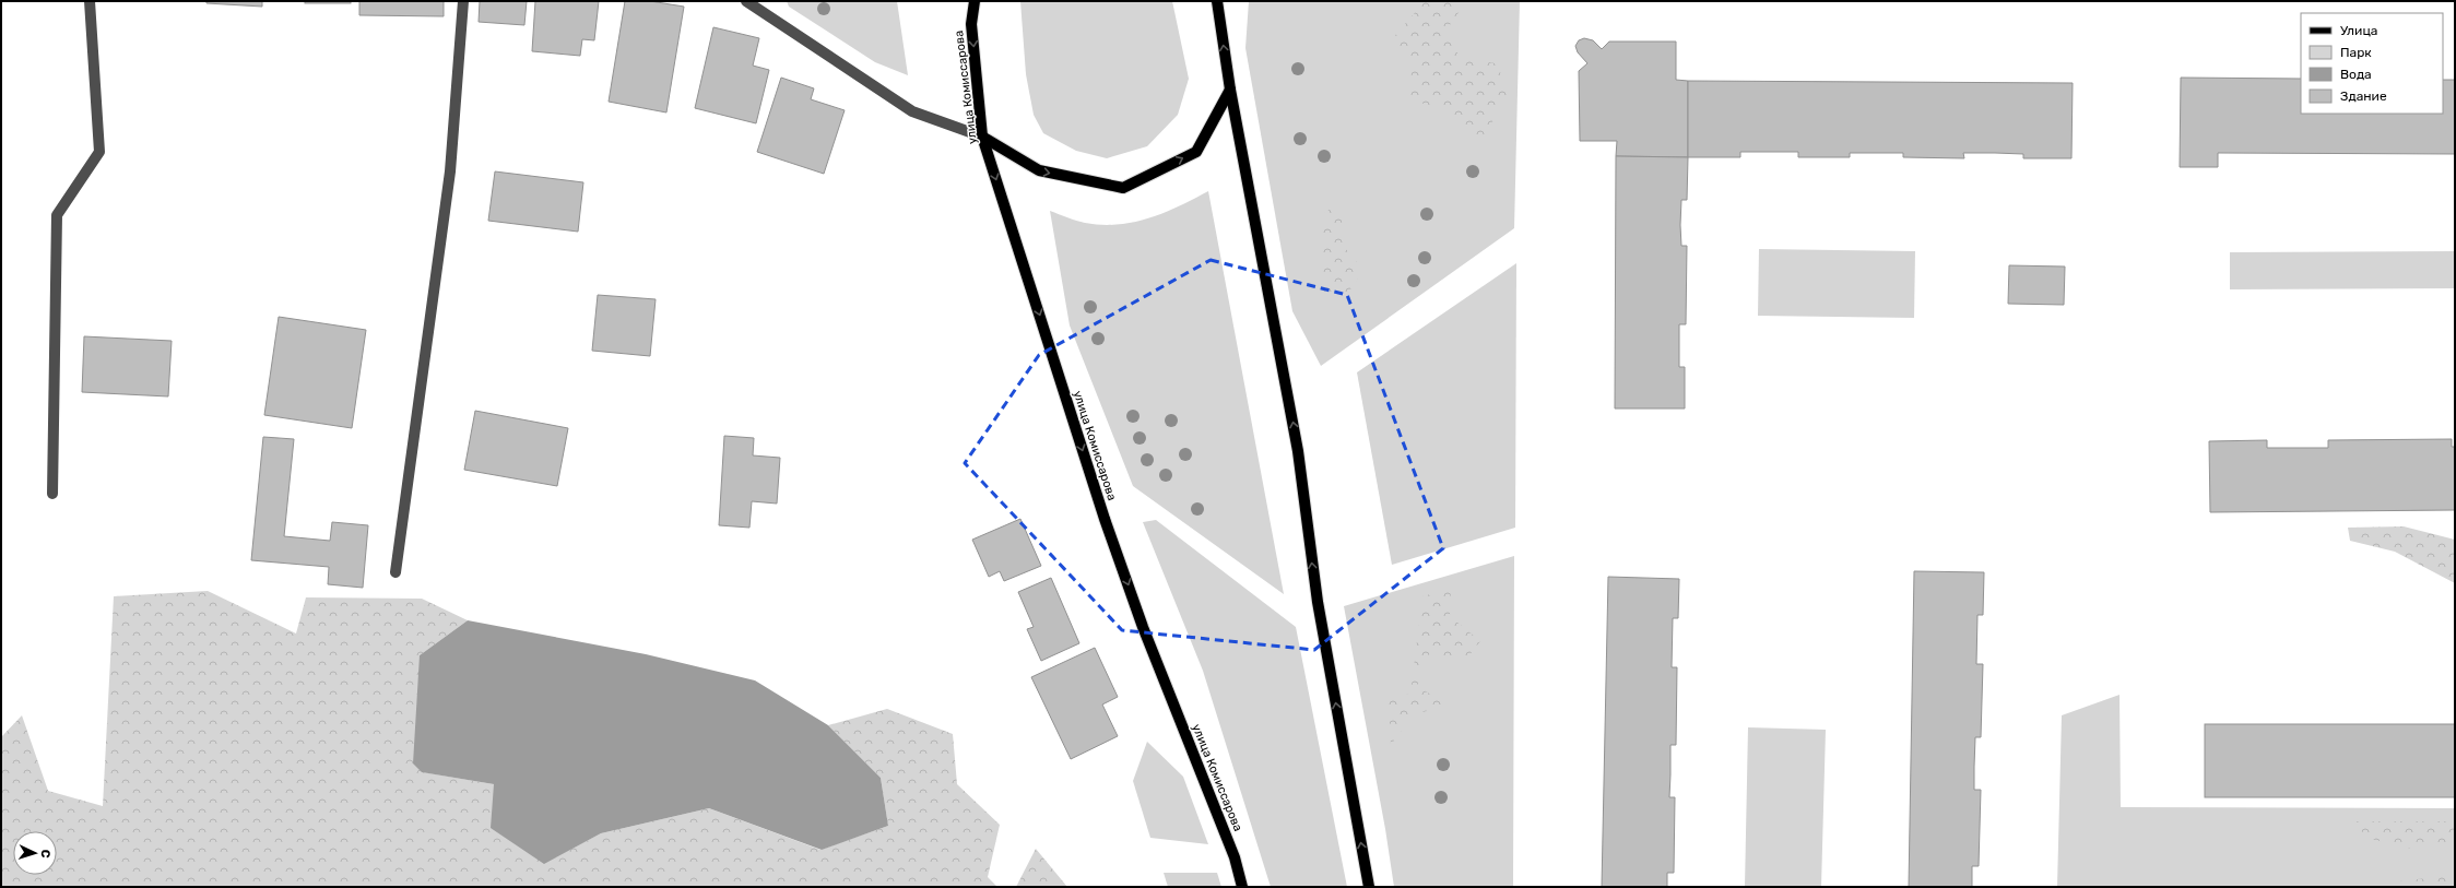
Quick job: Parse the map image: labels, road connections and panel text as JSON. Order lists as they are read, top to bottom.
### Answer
{
  "streets": {
    "main road": ["улица Комиссарова"]
  },
  "one_way": ["улица Комиссарова"],
  "legend": [
    "Улица",
    "Парк",
    "Вода",
    "Здание"
  ],
  "north": "right"
}
